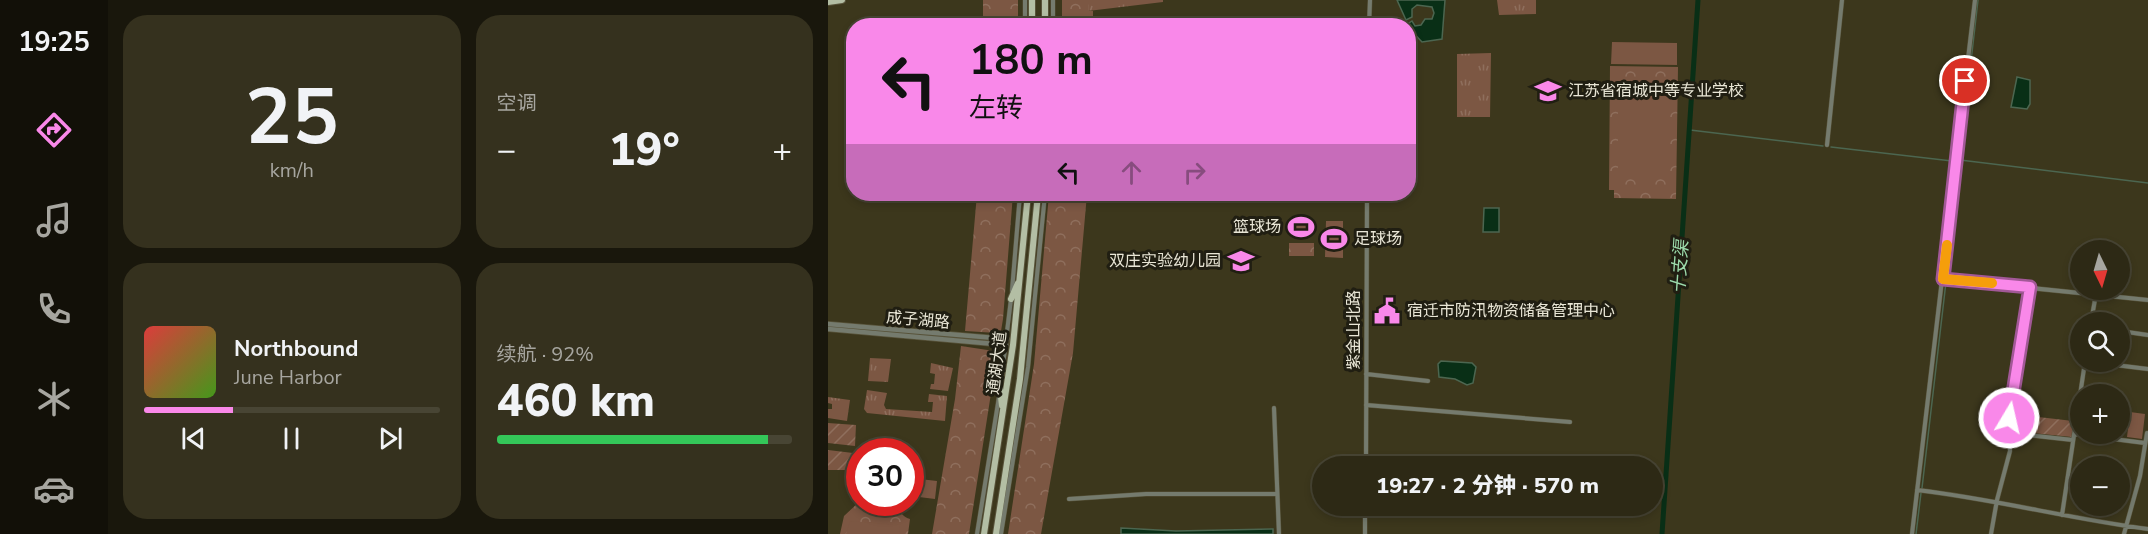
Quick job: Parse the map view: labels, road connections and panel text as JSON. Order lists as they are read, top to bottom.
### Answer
{
  "streets": {
    "main road": ["通湖大道"],
    "street": ["成子湖路", "紫金山北路"]
  },
  "water": ["十支渠"],
  "places": {
    "school or university": ["江苏省宿城中等专业学校", "双庄实验幼儿园"],
    "sports": ["篮球场", "足球场"],
    "public building": ["宿迁市防汛物资储备管理中心"]
  },
  "north": "bottom",
  "page": {
    "tabs": "19:25",
    "tile": [
      ["25", "km/h"],
      "空调",
      ["续航 · 92%", "460 km"]
    ],
    "turn": ["180 m", "左转"],
    "heat": ["−", "19°", "+"],
    "map_buttons": ["+", "−"],
    "song": ["Northbound", "June Harbor"],
    "limit": "30",
    "trip": "19:27 · 2 分钟 · 570 m"
  }
}
